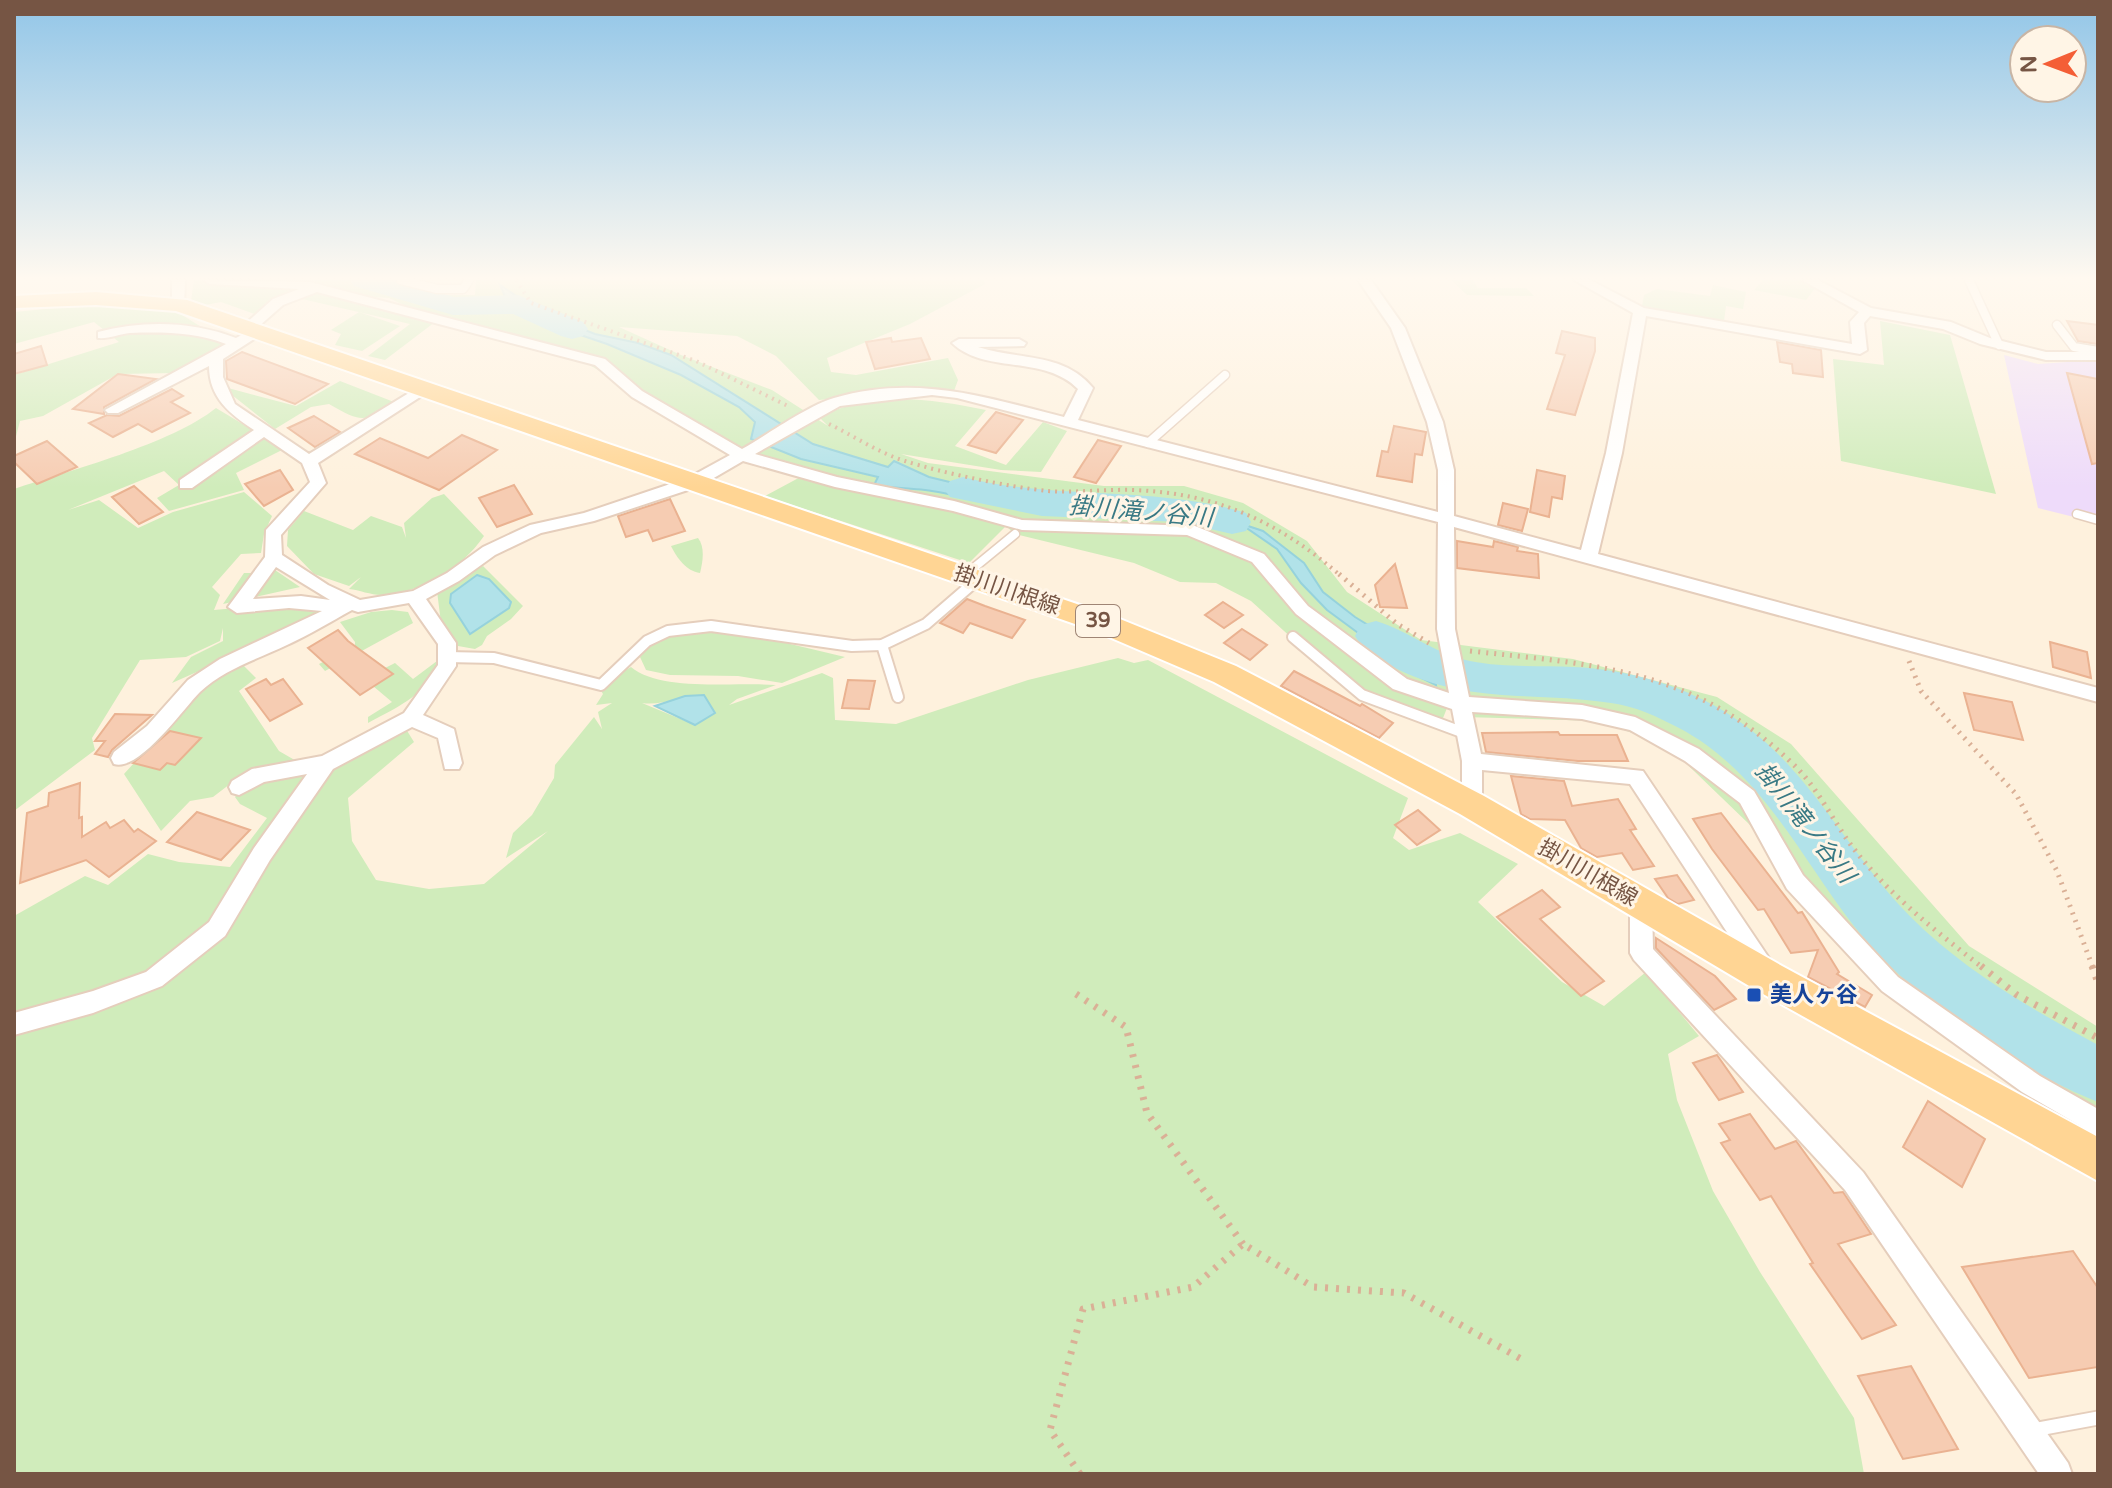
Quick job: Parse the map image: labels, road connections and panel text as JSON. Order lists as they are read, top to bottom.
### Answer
{
  "streets": {
    "main road": ["掛川川根線", "39"]
  },
  "water": ["掛川滝ノ谷川"],
  "places": {
    "transit": ["美人ヶ谷"]
  },
  "north": "left"
}
